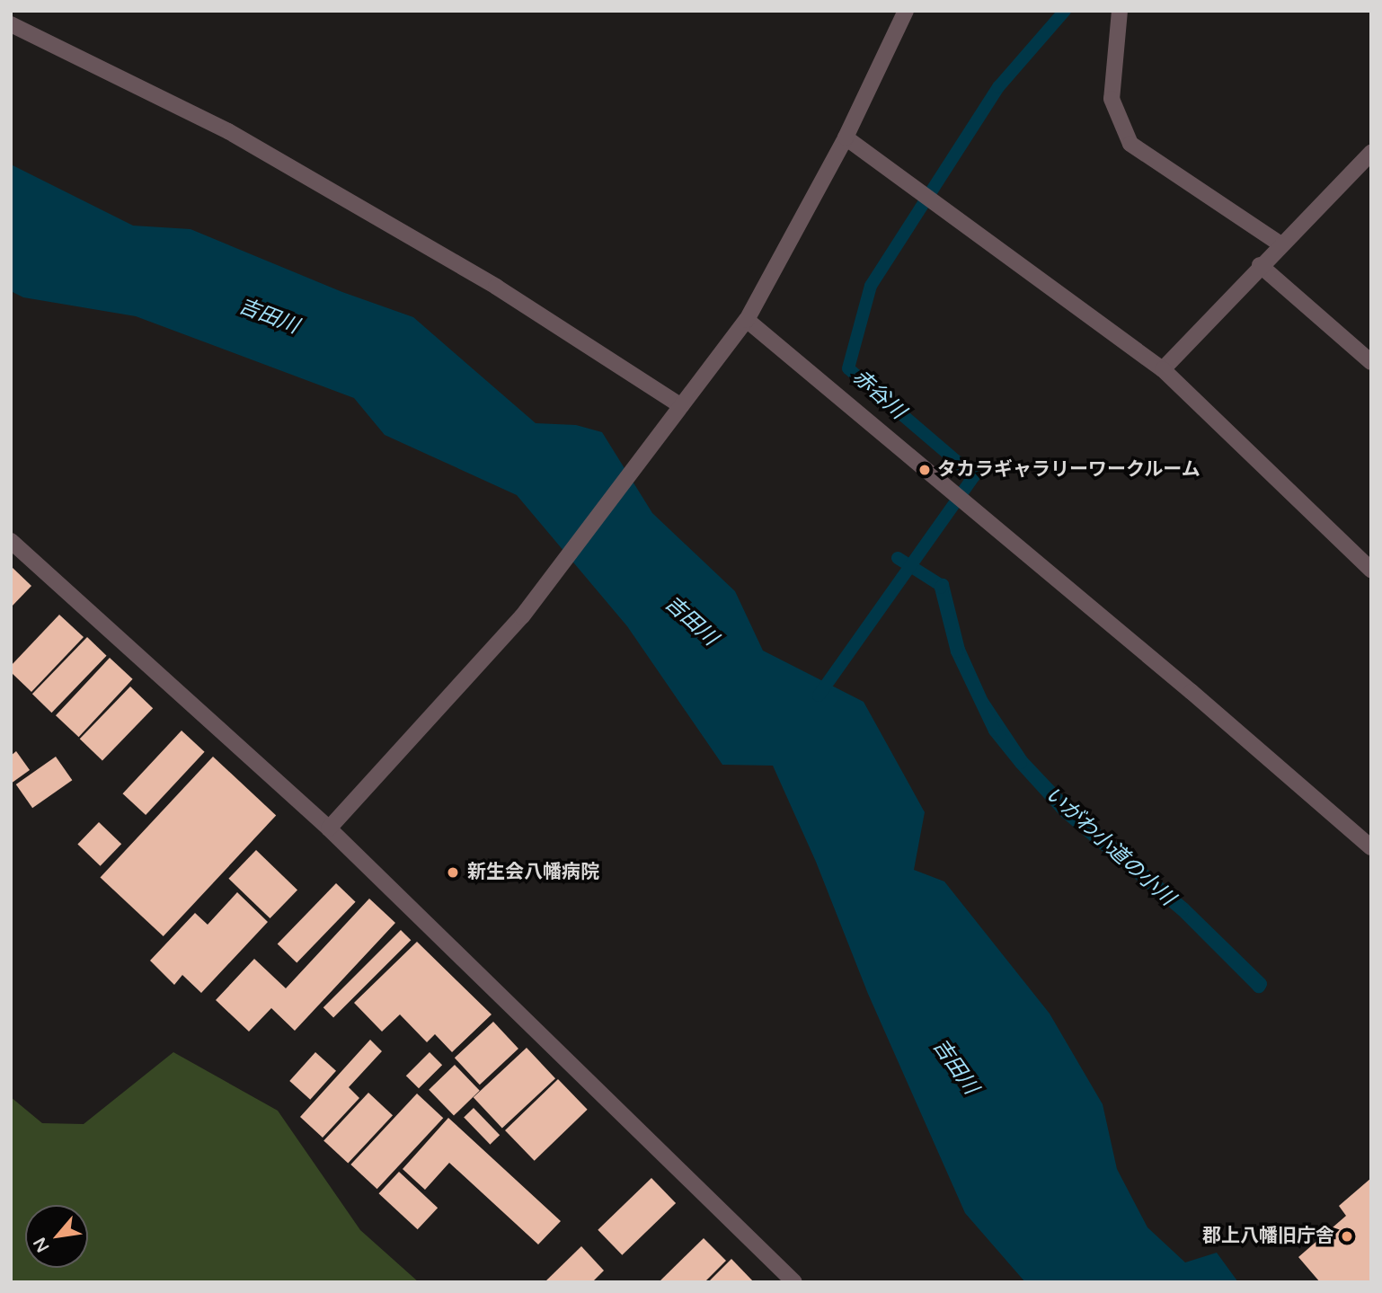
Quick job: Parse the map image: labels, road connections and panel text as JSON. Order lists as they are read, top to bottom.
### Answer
{
  "water": ["吉田川", "赤谷川", "いがわ小道の小川"],
  "places": ["タカラギャラリーワークルーム", "新生会八幡病院", "郡上八幡旧庁舎"],
  "north": "bottom left"
}
